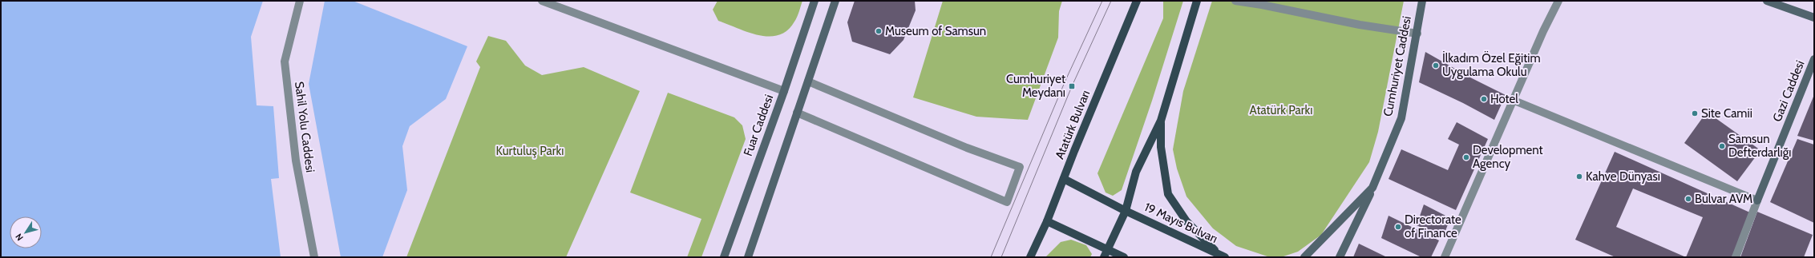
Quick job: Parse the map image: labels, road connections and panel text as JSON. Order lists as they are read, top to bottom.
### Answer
{
  "streets": {
    "main road": [
      "Cumhuriyet Caddesi",
      "Gazi Caddesi",
      "Atatürk Bulvarı",
      "Fuar Caddesi",
      "19 Mayıs Bulvarı"
    ],
    "street": ["Sahil Yolu Caddesi"]
  },
  "crossings": [
    ["Atatürk Bulvarı", "19 Mayıs Bulvarı"]
  ],
  "parks": ["Atatürk Parkı", "Kurtuluş Parkı"],
  "places": {
    "other": [
      "Museum of Samsun",
      "İlkadım Özel Eğitim Uygulama Okulu",
      "Hotel",
      "Site Camii",
      "Samsun Defterdarlığı",
      "Development Agency",
      "Kahve Dünyası",
      "Bulvar AVM",
      "Directorate of Finance"
    ],
    "transit": ["Cumhuriyet Meydanı"]
  },
  "north": "bottom left"
}
